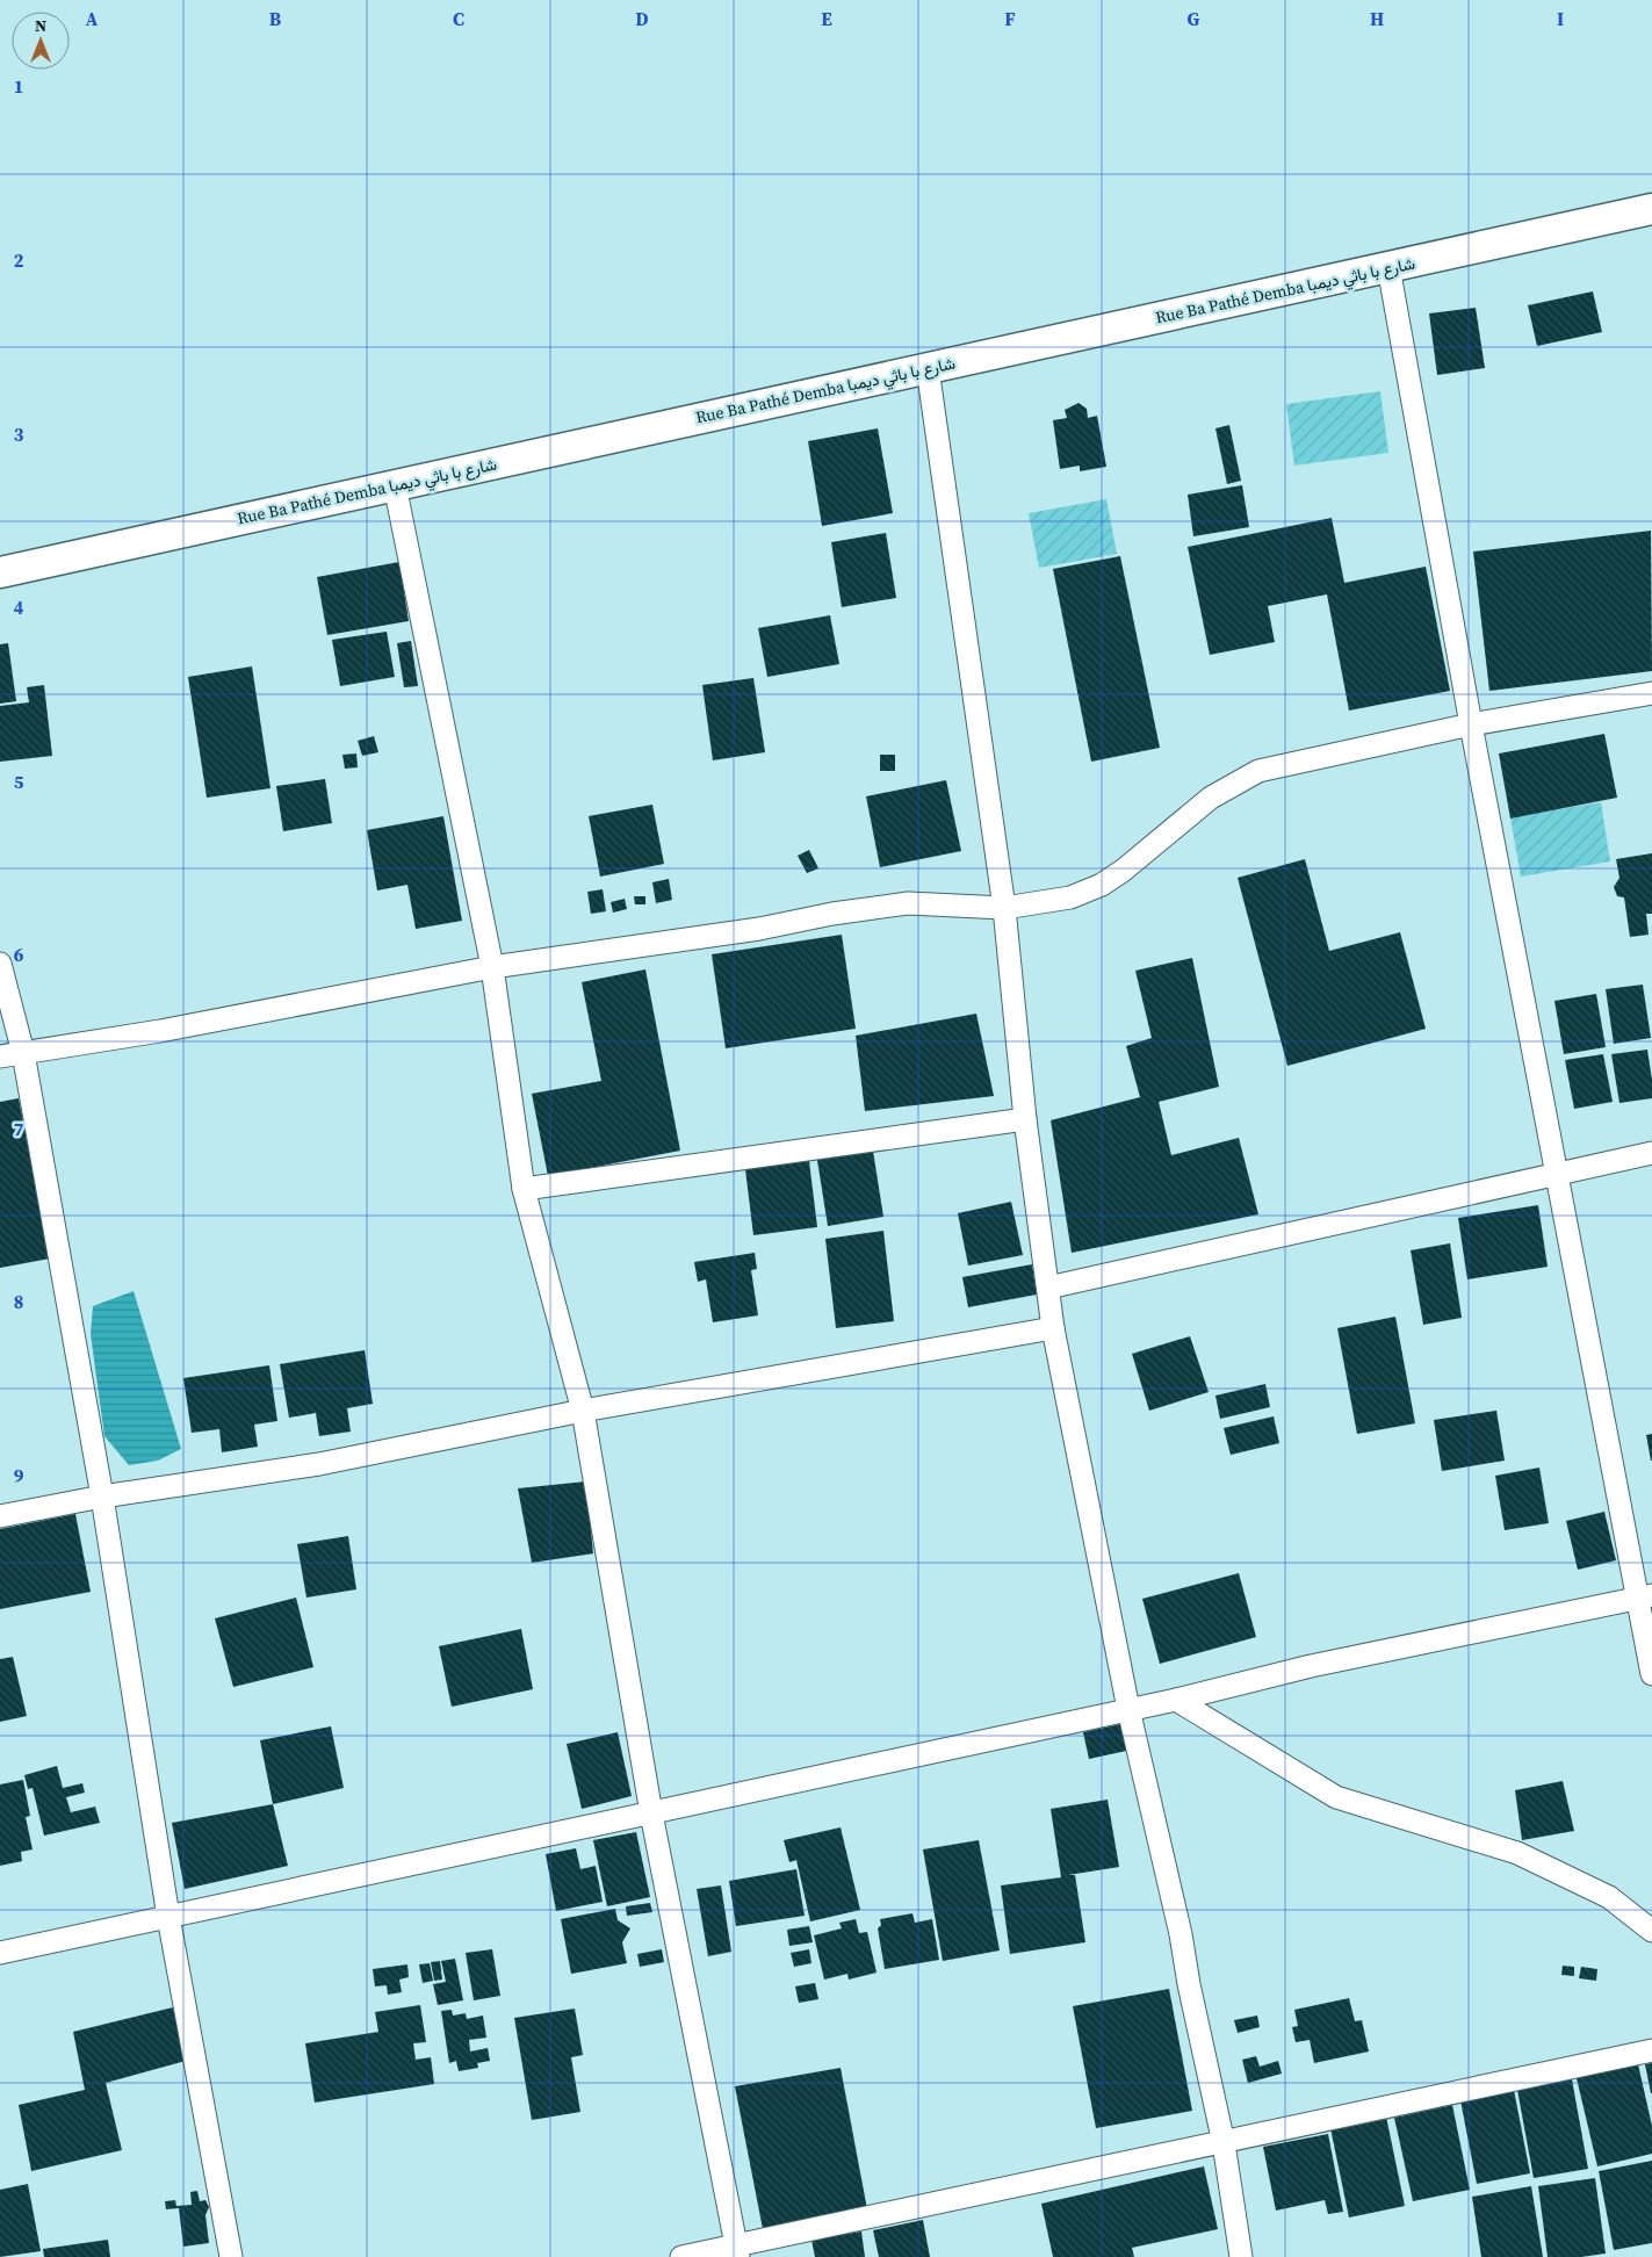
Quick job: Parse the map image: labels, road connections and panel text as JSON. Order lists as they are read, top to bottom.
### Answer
{
  "streets": {
    "street": ["Rue Ba Pathé Demba شارع با باثي ديمبا"]
  },
  "north": "top",
  "grid": {
    "columns": [
      "A",
      "B",
      "C",
      "D",
      "E",
      "F",
      "G",
      "H",
      "I"
    ],
    "rows": [
      "1",
      "2",
      "3",
      "4",
      "5",
      "6",
      "7",
      "8",
      "9"
    ]
  }
}
